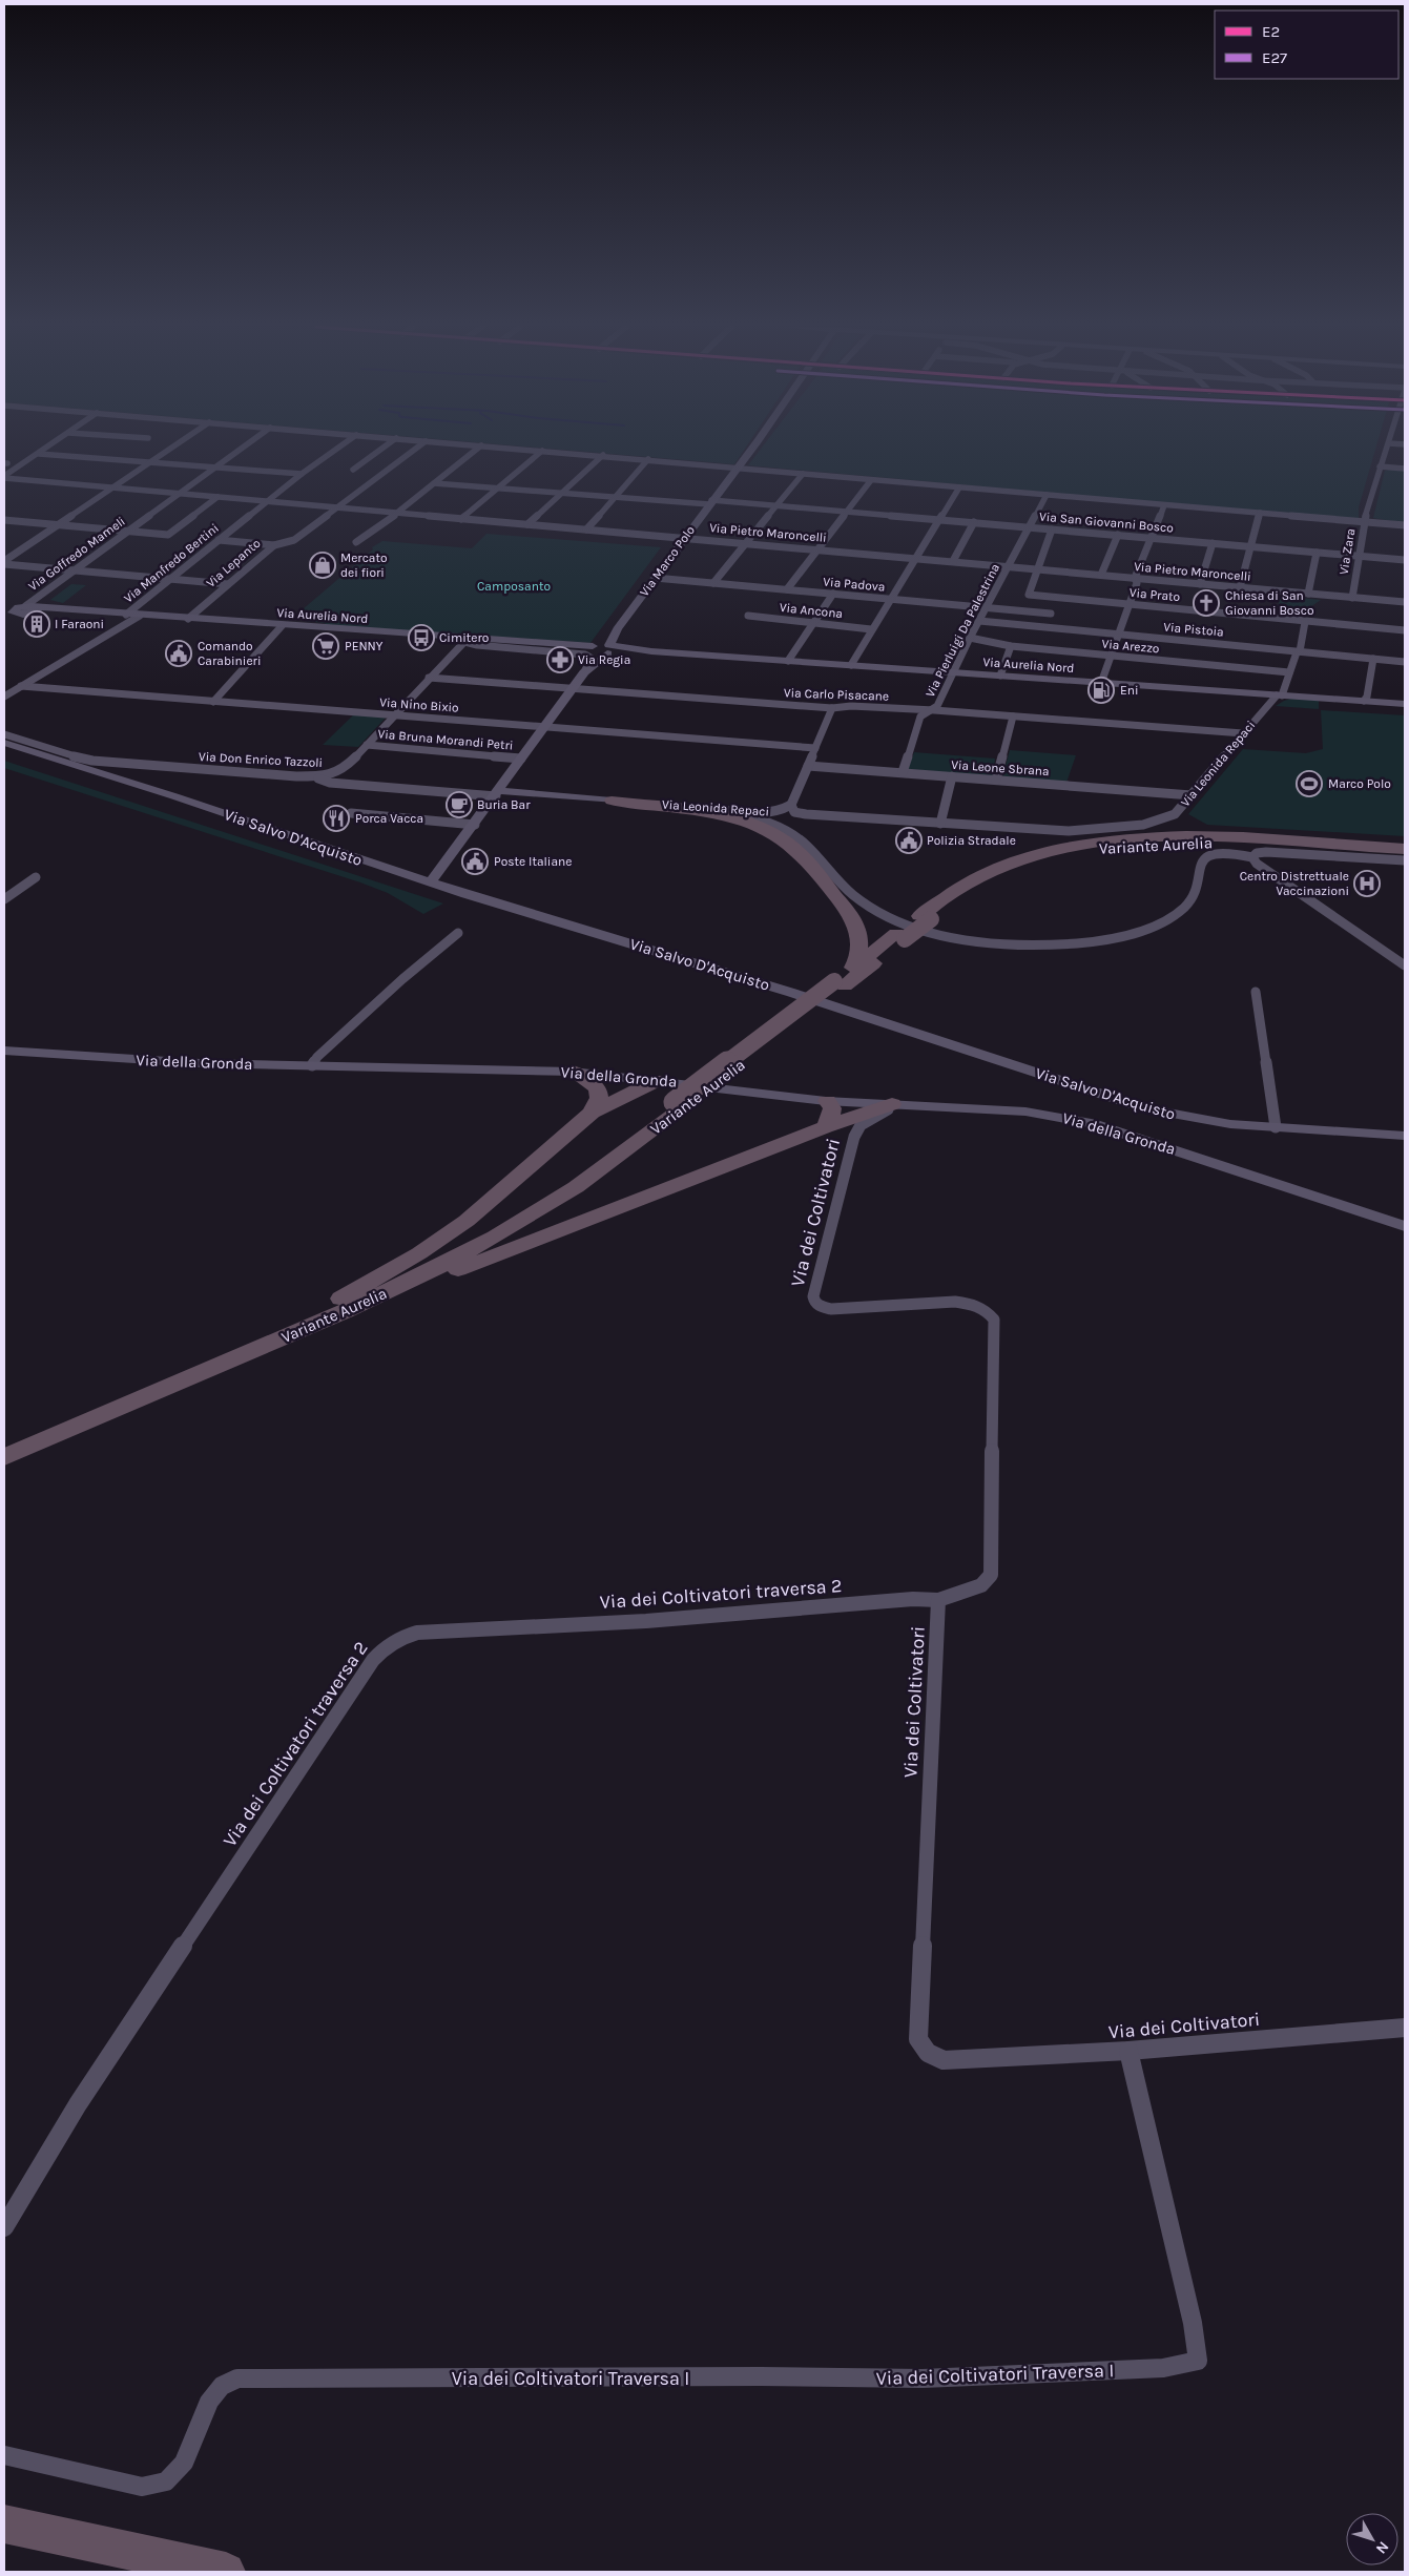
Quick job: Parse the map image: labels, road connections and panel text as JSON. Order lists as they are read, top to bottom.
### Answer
{
  "streets": {
    "highway": ["Variante Aurelia"],
    "street": [
      "Via San Giovanni Bosco",
      "Via Pietro Maroncelli",
      "Via Zara",
      "Via Goffredo Mameli",
      "Via Marco Polo",
      "Via Manfredo Bertini",
      "Via Lepanto",
      "Via Padova",
      "Via Prato",
      "Via Ancona",
      "Via Aurelia Nord",
      "Via Pistoia",
      "Via Pierluigi Da Palestrina",
      "Via Arezzo",
      "Via Carlo Pisacane",
      "Via Nino Bixio",
      "Via Bruna Morandi Petri",
      "Via Don Enrico Tazzoli",
      "Via Leonida Repaci",
      "Via Leone Sbrana",
      "Via Salvo D'Acquisto",
      "Via della Gronda",
      "Via dei Coltivatori",
      "Via dei Coltivatori traversa 2",
      "Via dei Coltivatori Traversa I"
    ]
  },
  "crossings": [
    ["Via San Giovanni Bosco", "Via Zara"],
    ["Via San Giovanni Bosco", "Via Marco Polo"],
    ["Via San Giovanni Bosco", "Via Pierluigi Da Palestrina"],
    ["Via Pietro Maroncelli", "Via Zara"],
    ["Via Pietro Maroncelli", "Via Goffredo Mameli"],
    ["Via Pietro Maroncelli", "Via Marco Polo"],
    ["Via Pietro Maroncelli", "Via Manfredo Bertini"],
    ["Via Pietro Maroncelli", "Via Lepanto"],
    ["Via Pietro Maroncelli", "Via Prato"],
    ["Via Pietro Maroncelli", "Via Pierluigi Da Palestrina"],
    ["Via Goffredo Mameli", "Via Aurelia Nord"],
    ["Via Marco Polo", "Via Padova"],
    ["Via Marco Polo", "Via Aurelia Nord"],
    ["Via Marco Polo", "Via Carlo Pisacane"],
    ["Via Marco Polo", "Via Nino Bixio"],
    ["Via Marco Polo", "Via Bruna Morandi Petri"],
    ["Via Marco Polo", "Via Leonida Repaci"],
    ["Via Marco Polo", "Via Salvo D'Acquisto"],
    ["Via Manfredo Bertini", "Via Aurelia Nord"],
    ["Via Manfredo Bertini", "Via Nino Bixio"],
    ["Via Lepanto", "Via Aurelia Nord"],
    ["Via Padova", "Via Pierluigi Da Palestrina"],
    ["Via Aurelia Nord", "Via Pierluigi Da Palestrina"],
    ["Via Aurelia Nord", "Via Leonida Repaci"],
    ["Via Pistoia", "Via Pierluigi Da Palestrina"],
    ["Via Pierluigi Da Palestrina", "Via Arezzo"],
    ["Via Pierluigi Da Palestrina", "Via Carlo Pisacane"],
    ["Via Pierluigi Da Palestrina", "Via Leone Sbrana"],
    ["Via Carlo Pisacane", "Via Don Enrico Tazzoli"],
    ["Via Carlo Pisacane", "Via Leonida Repaci"],
    ["Via Nino Bixio", "Via Don Enrico Tazzoli"],
    ["Via Bruna Morandi Petri", "Via Don Enrico Tazzoli"],
    ["Via Leonida Repaci", "Via Leone Sbrana"],
    ["Via della Gronda", "Via dei Coltivatori"],
    ["Via dei Coltivatori", "Via dei Coltivatori traversa 2"],
    ["Via dei Coltivatori", "Via dei Coltivatori Traversa I"]
  ],
  "parks": ["Camposanto"],
  "places": {
    "shop": ["Mercato dei fiori"],
    "church": ["Chiesa di San Giovanni Bosco"],
    "building": ["I Faraoni"],
    "bus stop": ["Cimitero"],
    "supermarket": ["PENNY"],
    "public building": ["Comando Carabinieri", "Polizia Stradale", "Poste Italiane"],
    "pharmacy": ["Via Regia"],
    "fuel station": ["Eni"],
    "sports": ["Marco Polo"],
    "cafe": ["Buria Bar"],
    "restaurant": ["Porca Vacca"],
    "hospital": ["Centro Distrettuale Vaccinazioni"]
  },
  "legend": ["E2", "E27"],
  "north": "bottom right"
}
